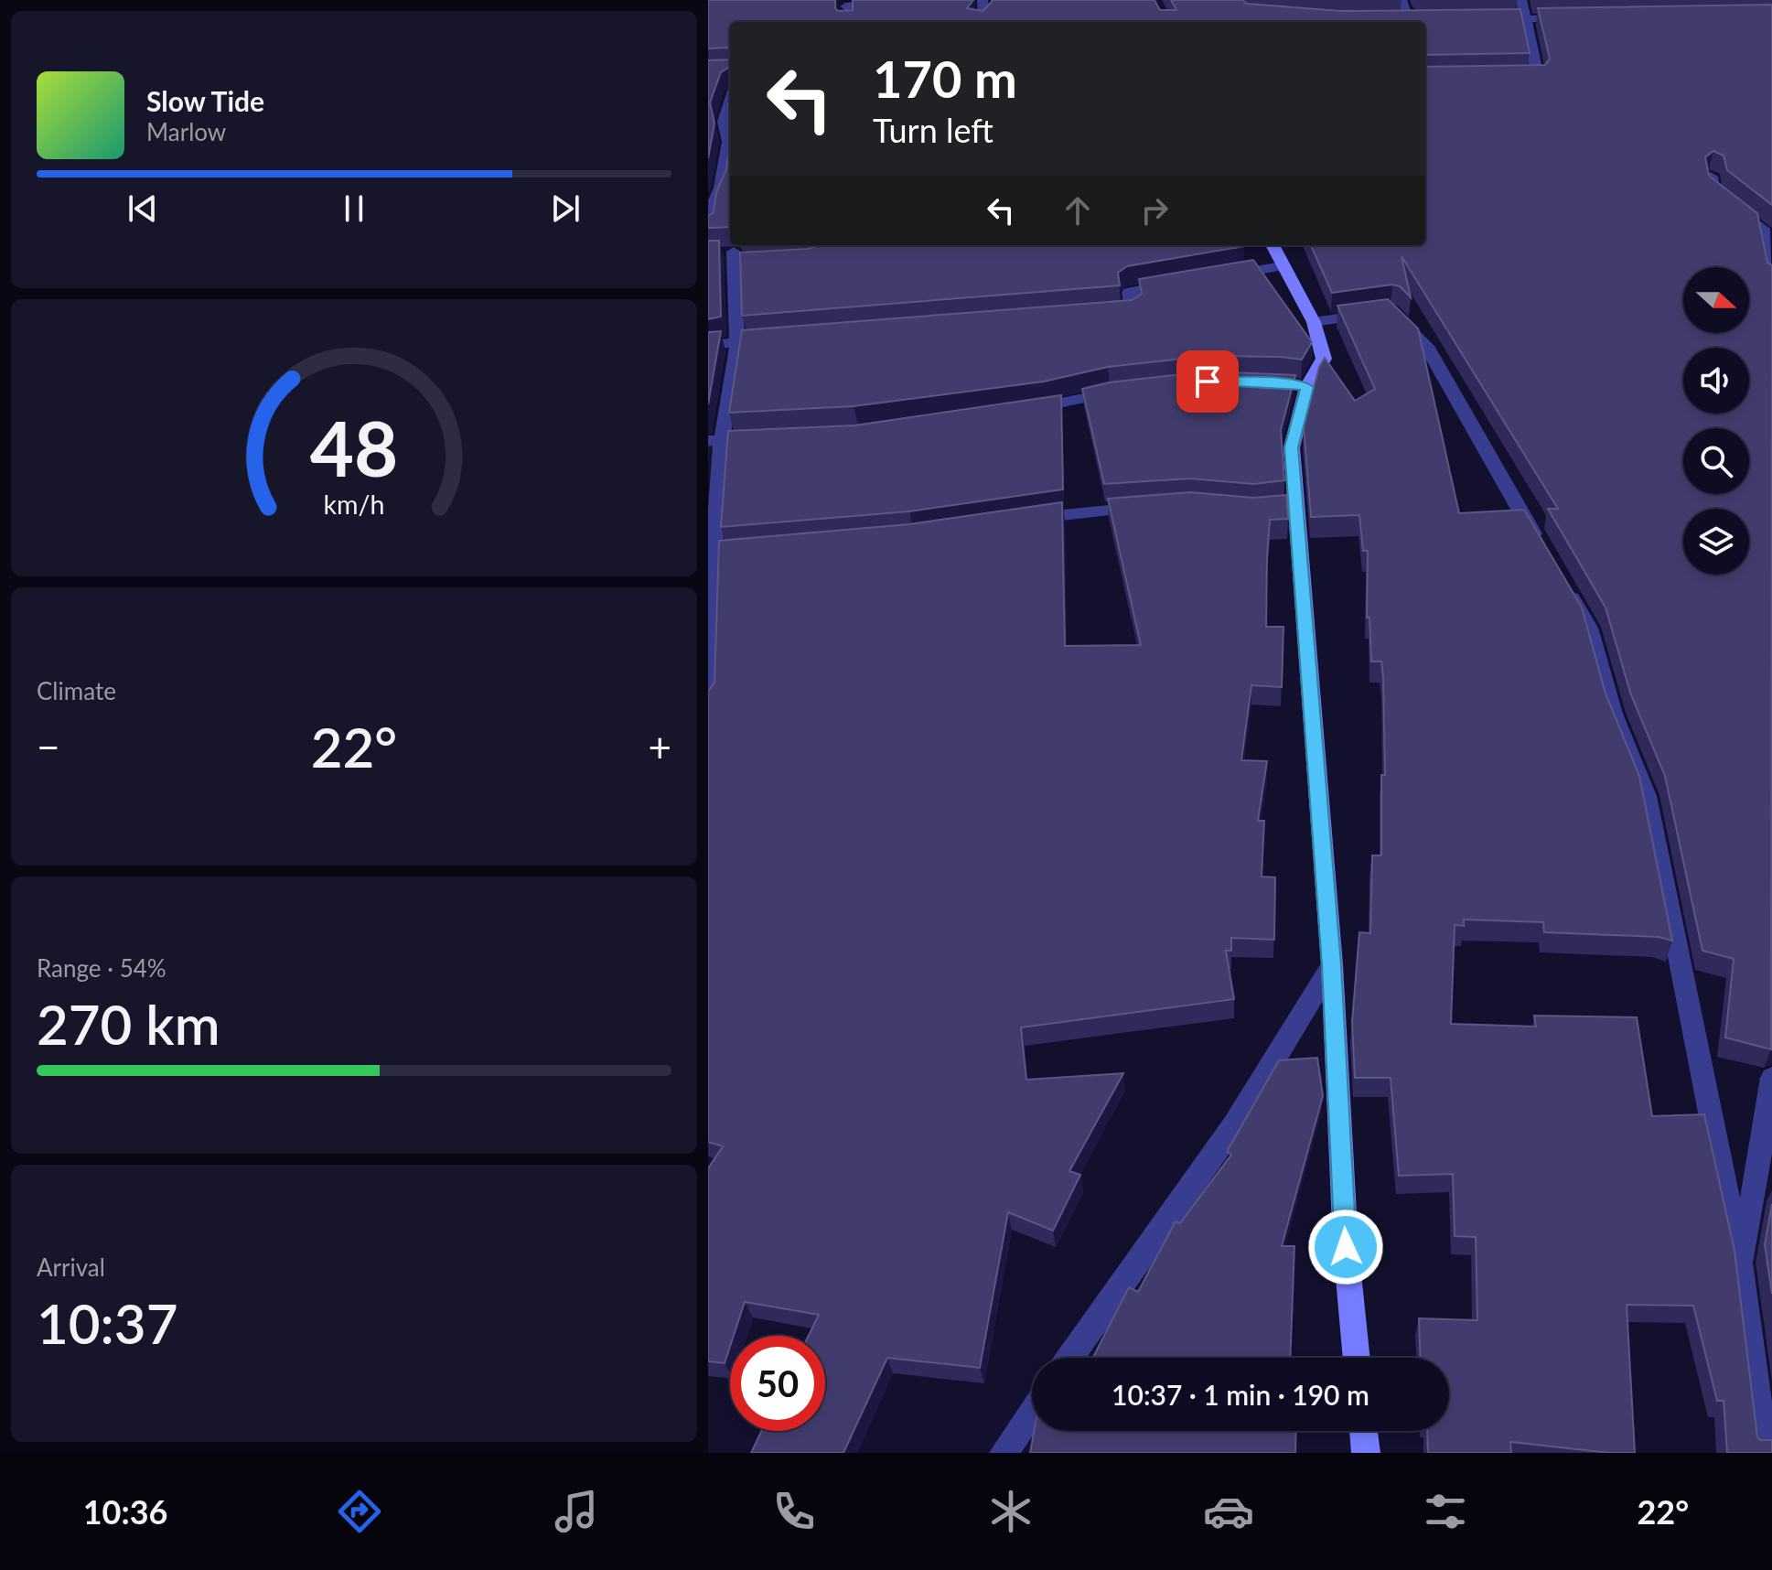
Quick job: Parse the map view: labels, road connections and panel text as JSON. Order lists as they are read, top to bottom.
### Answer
{
  "north": "right",
  "page": {
    "turn": ["170 m", "Turn left"],
    "song": ["Slow Tide", "Marlow"],
    "tile": [
      "Climate",
      ["Range · 54%", "270 km"],
      ["Arrival", "10:37"]
    ],
    "heat": ["−", "22°", "+"],
    "limit": "50",
    "trip": "10:37 · 1 min · 190 m",
    "tabs": ["10:36", "22°"],
    "gauge": ["48", "km/h"]
  }
}
